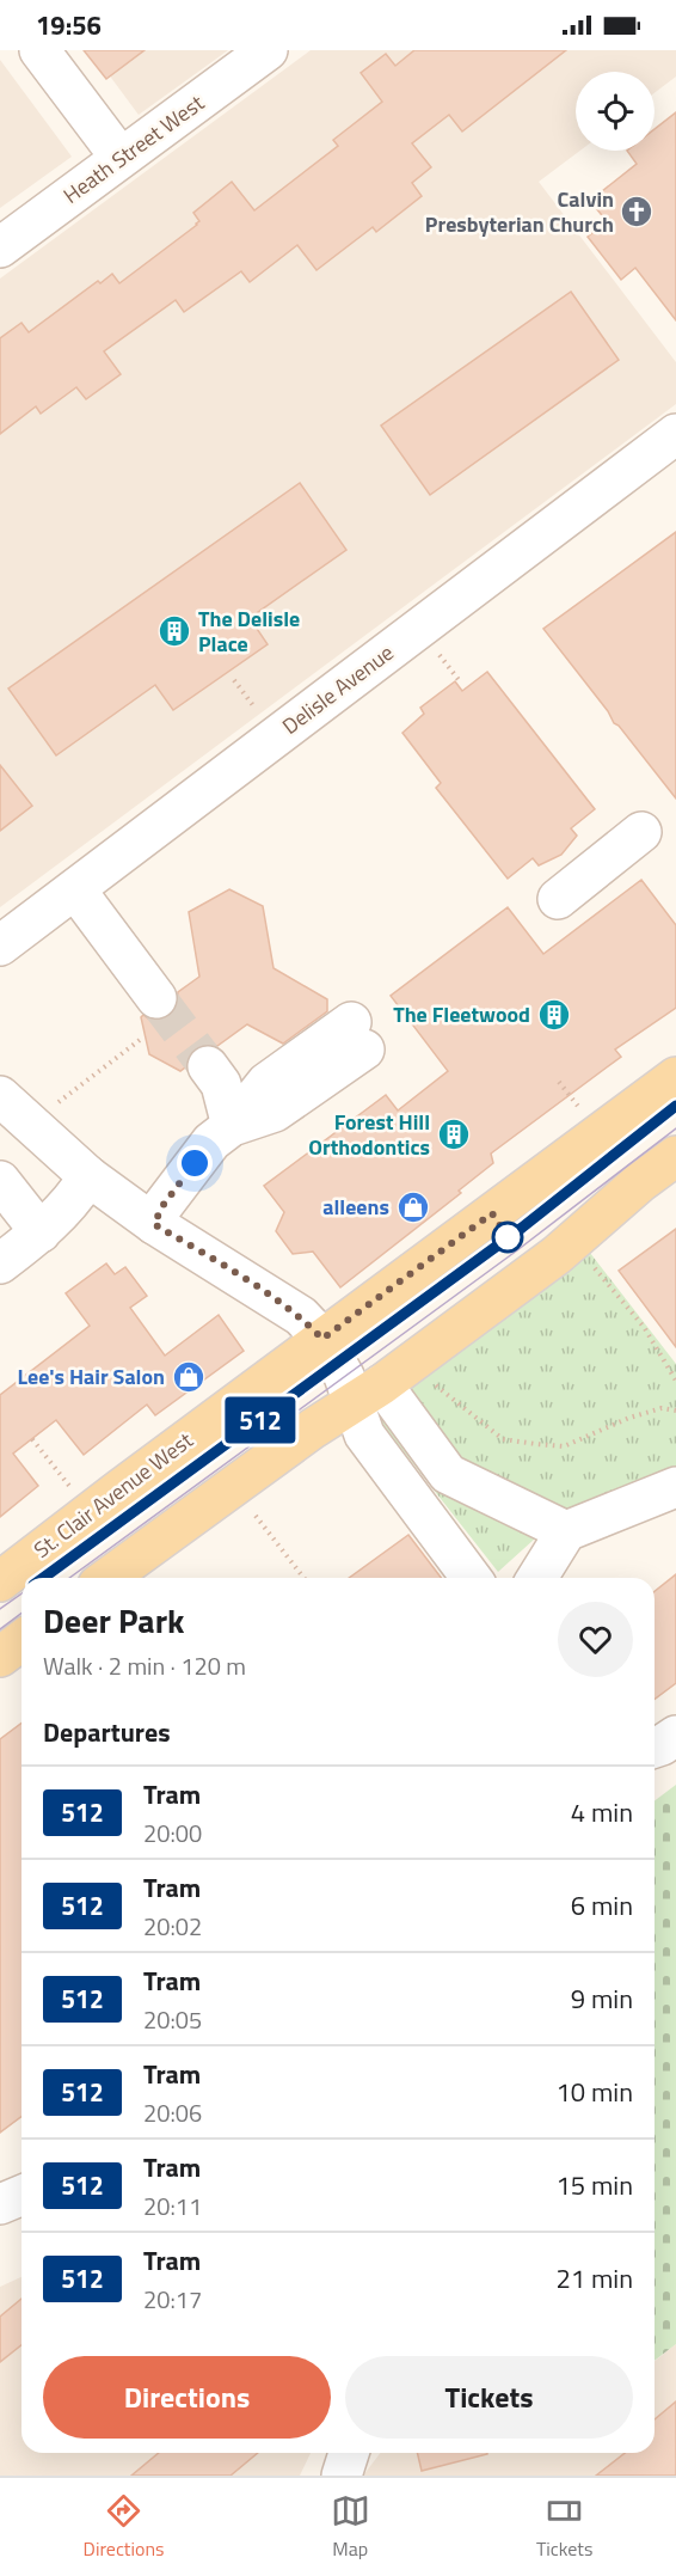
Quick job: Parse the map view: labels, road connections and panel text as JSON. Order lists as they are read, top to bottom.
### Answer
{
  "streets": {
    "main road": ["St. Clair Avenue West"],
    "street": ["Heath Street West", "Delisle Avenue"]
  },
  "places": {
    "church": ["Calvin Presbyterian Church"],
    "building": ["The Delisle Place", "The Fleetwood", "Forest Hill Orthodontics"],
    "shop": ["alleens", "Lee's Hair Salon"]
  },
  "lines": ["tram line 512"],
  "page": {
    "status": "19:56",
    "on_map": "512",
    "heading": [
      ["Deer Park", "Walk · 2 min · 120 m"],
      "Departures"
    ],
    "list": [
      {
        "mark": "512",
        "name": "Tram",
        "note": "20:00",
        "value": "4 min"
      },
      {
        "mark": "512",
        "name": "Tram",
        "note": "20:02",
        "value": "6 min"
      },
      {
        "mark": "512",
        "name": "Tram",
        "note": "20:05",
        "value": "9 min"
      },
      {
        "mark": "512",
        "name": "Tram",
        "note": "20:06",
        "value": "10 min"
      },
      {
        "mark": "512",
        "name": "Tram",
        "note": "20:11",
        "value": "15 min"
      },
      {
        "mark": "512",
        "name": "Tram",
        "note": "20:17",
        "value": "21 min"
      }
    ],
    "buttons": ["Directions", "Tickets"],
    "tabs": ["Directions", "Map", "Tickets"]
  }
}
